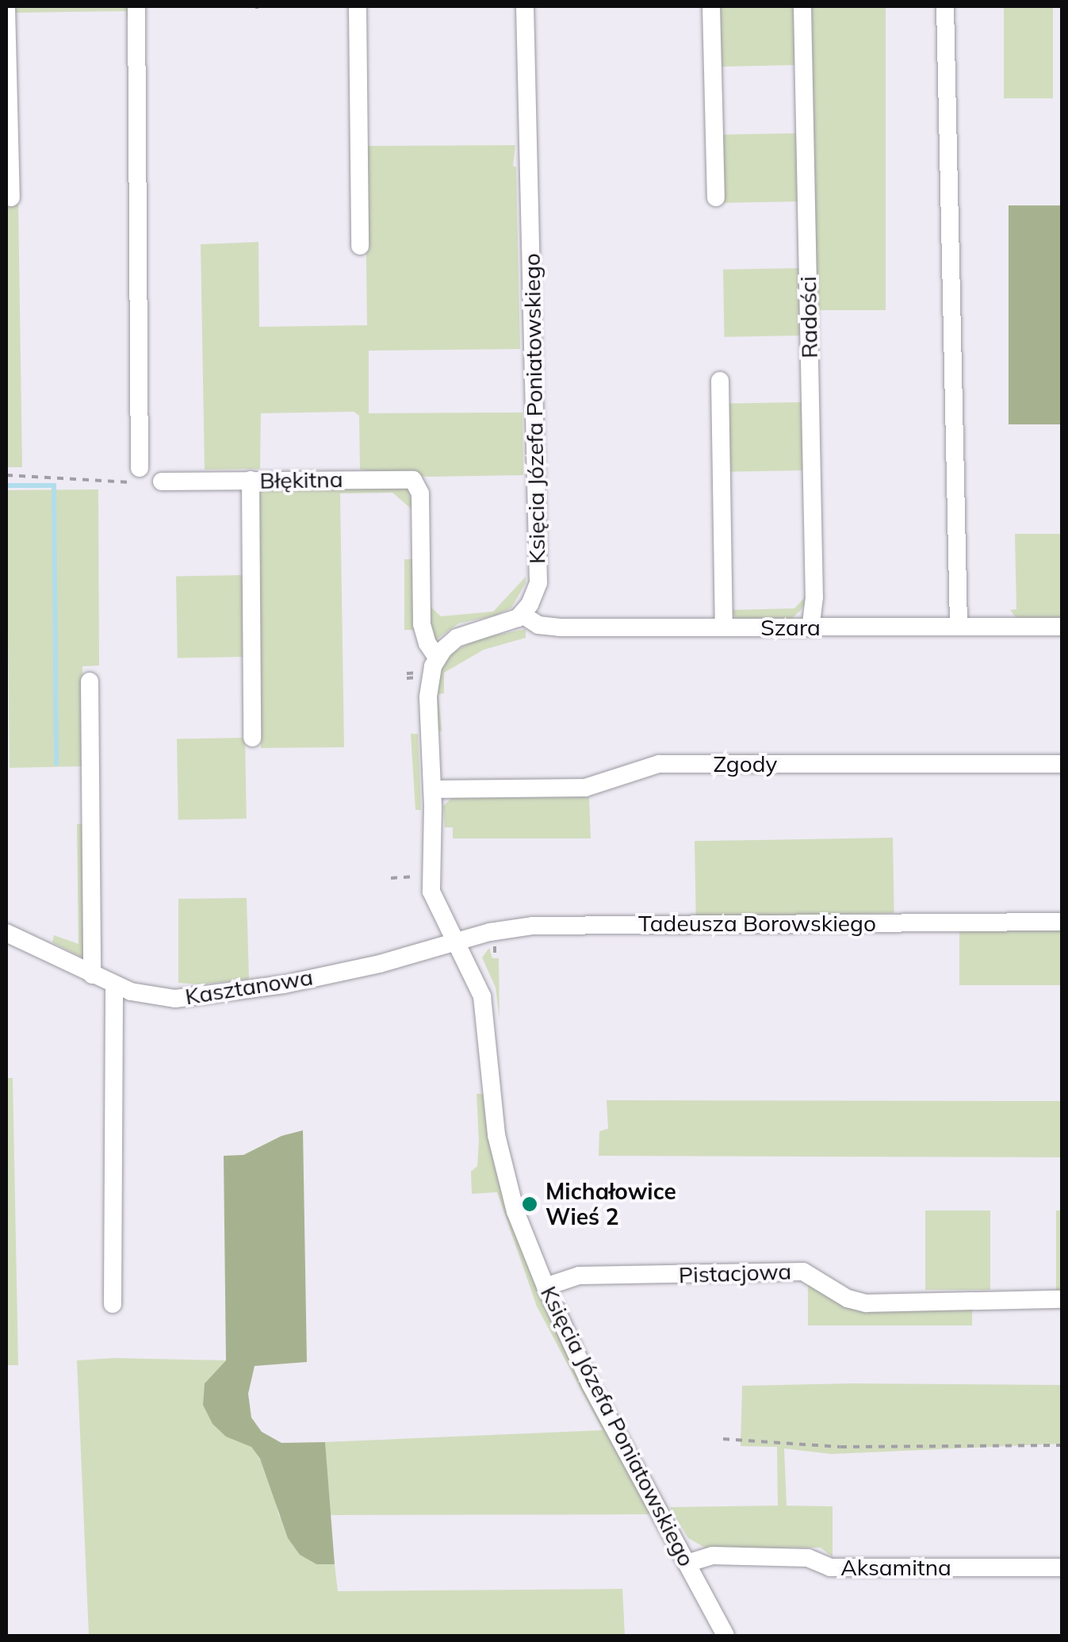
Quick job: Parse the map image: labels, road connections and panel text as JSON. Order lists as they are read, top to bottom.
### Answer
{
  "streets": {
    "street": [
      "Radości",
      "Księcia Józefa Poniatowskiego",
      "Błękitna",
      "Szara",
      "Zgody",
      "Tadeusza Borowskiego",
      "Kasztanowa",
      "Pistacjowa",
      "Aksamitna"
    ]
  },
  "crossings": [
    ["Radości", "Szara"],
    ["Księcia Józefa Poniatowskiego", "Błękitna"],
    ["Księcia Józefa Poniatowskiego", "Szara"],
    ["Księcia Józefa Poniatowskiego", "Zgody"],
    ["Księcia Józefa Poniatowskiego", "Tadeusza Borowskiego"],
    ["Księcia Józefa Poniatowskiego", "Kasztanowa"],
    ["Księcia Józefa Poniatowskiego", "Pistacjowa"],
    ["Księcia Józefa Poniatowskiego", "Aksamitna"],
    ["Tadeusza Borowskiego", "Kasztanowa"]
  ],
  "places": ["Michałowice Wieś 2"]
}
